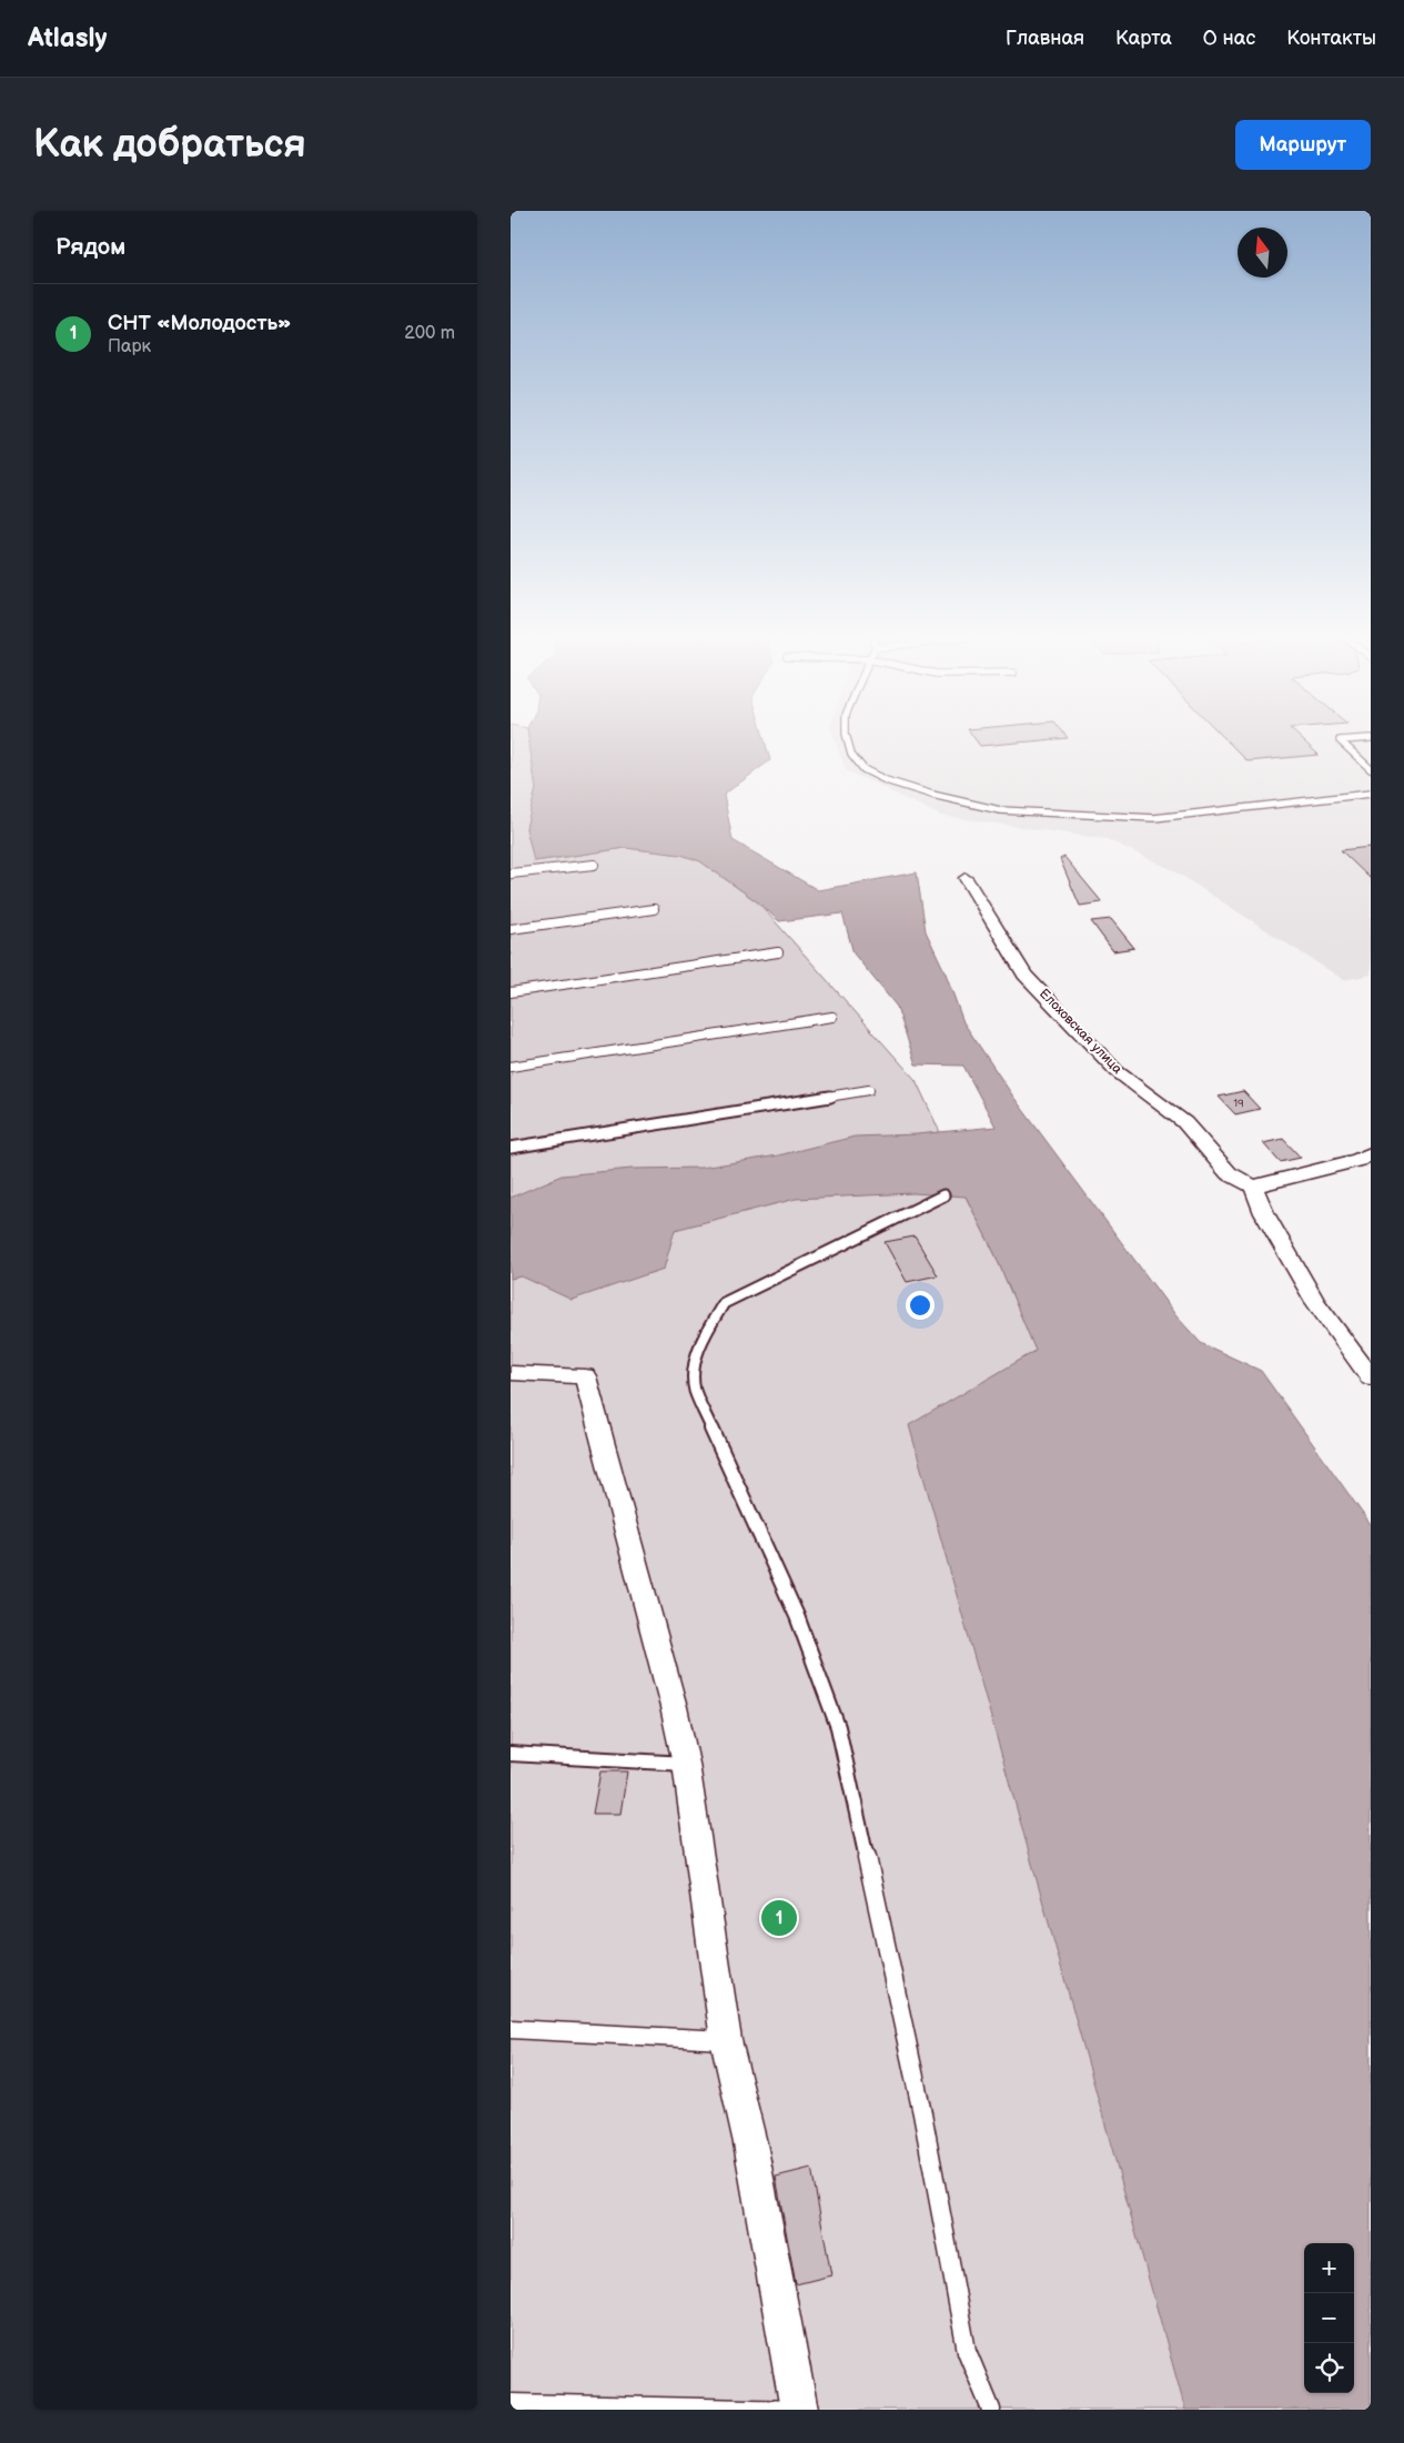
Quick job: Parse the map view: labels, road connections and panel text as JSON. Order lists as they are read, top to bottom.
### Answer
{
  "streets": {
    "street": ["Елоховская улица"]
  },
  "house_numbers": ["19"],
  "north": "top",
  "page": {
    "header": "Atlasly",
    "nav": [
      "Главная",
      "Карта",
      "О нас",
      "Контакты"
    ],
    "buttons": "Маршрут",
    "title": "Как добраться",
    "heading": "Рядом",
    "list": [
      {
        "mark": "1",
        "name": "СНТ «Молодость»",
        "note": "Парк",
        "value": "200 m"
      }
    ],
    "pins": "1",
    "map_buttons": ["+", "−"]
  }
}
